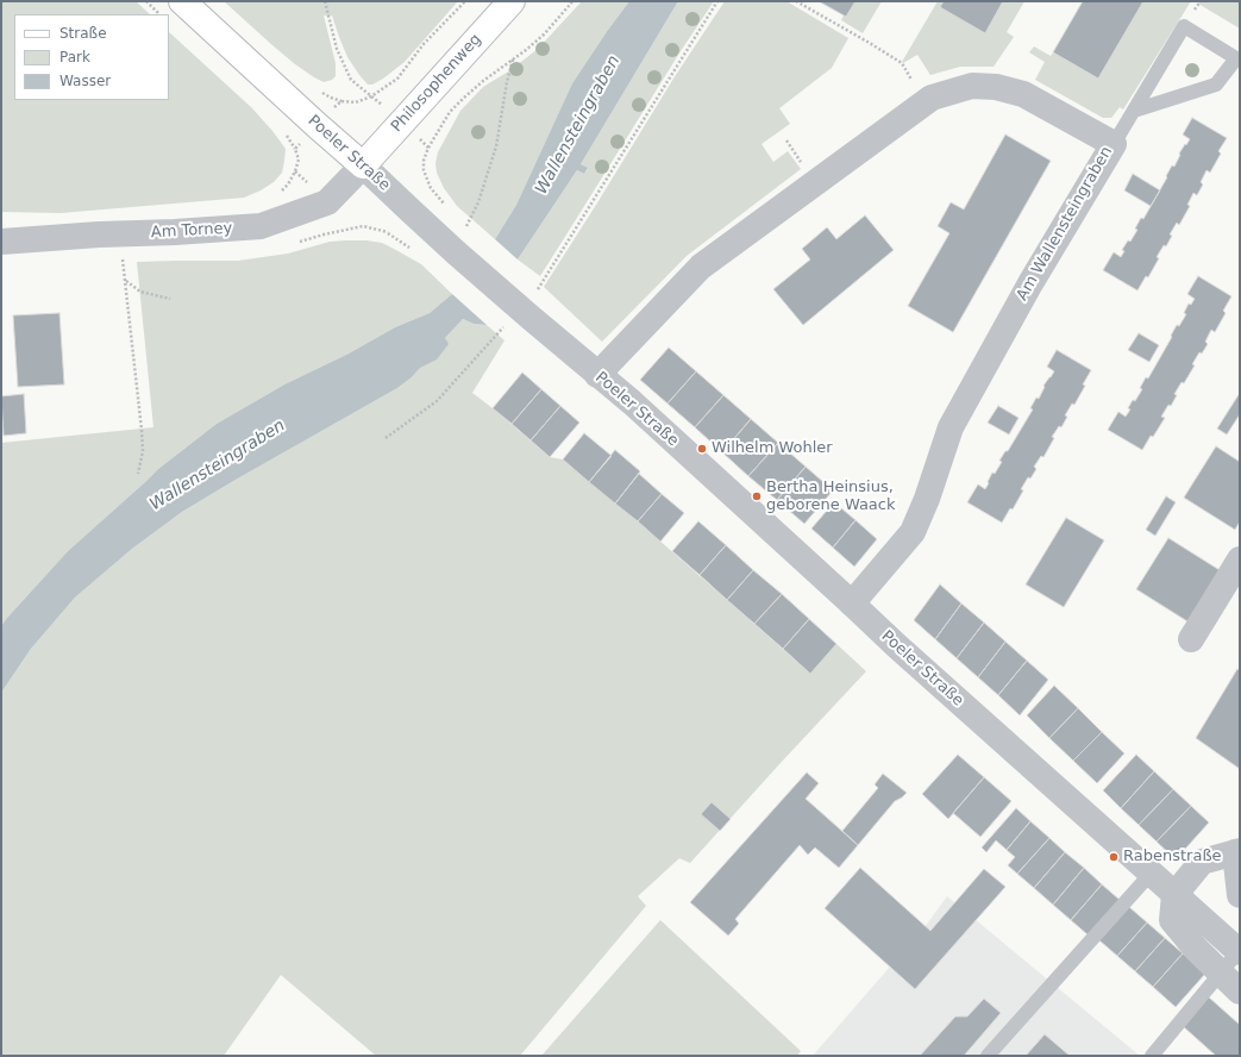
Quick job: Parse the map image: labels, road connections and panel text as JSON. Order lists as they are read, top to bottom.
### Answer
{
  "streets": {
    "main road": ["Philosophenweg", "Poeler Straße"],
    "street": ["Am Wallensteingraben", "Am Torney"]
  },
  "crossings": [
    ["Philosophenweg", "Poeler Straße"],
    ["Philosophenweg", "Am Torney"],
    ["Poeler Straße", "Am Wallensteingraben"],
    ["Poeler Straße", "Am Torney"]
  ],
  "water": ["Wallensteingraben"],
  "places": ["Wilhelm Wohler", "Bertha Heinsius, geborene Waack", "Rabenstraße"],
  "legend": ["Straße", "Park", "Wasser"]
}
